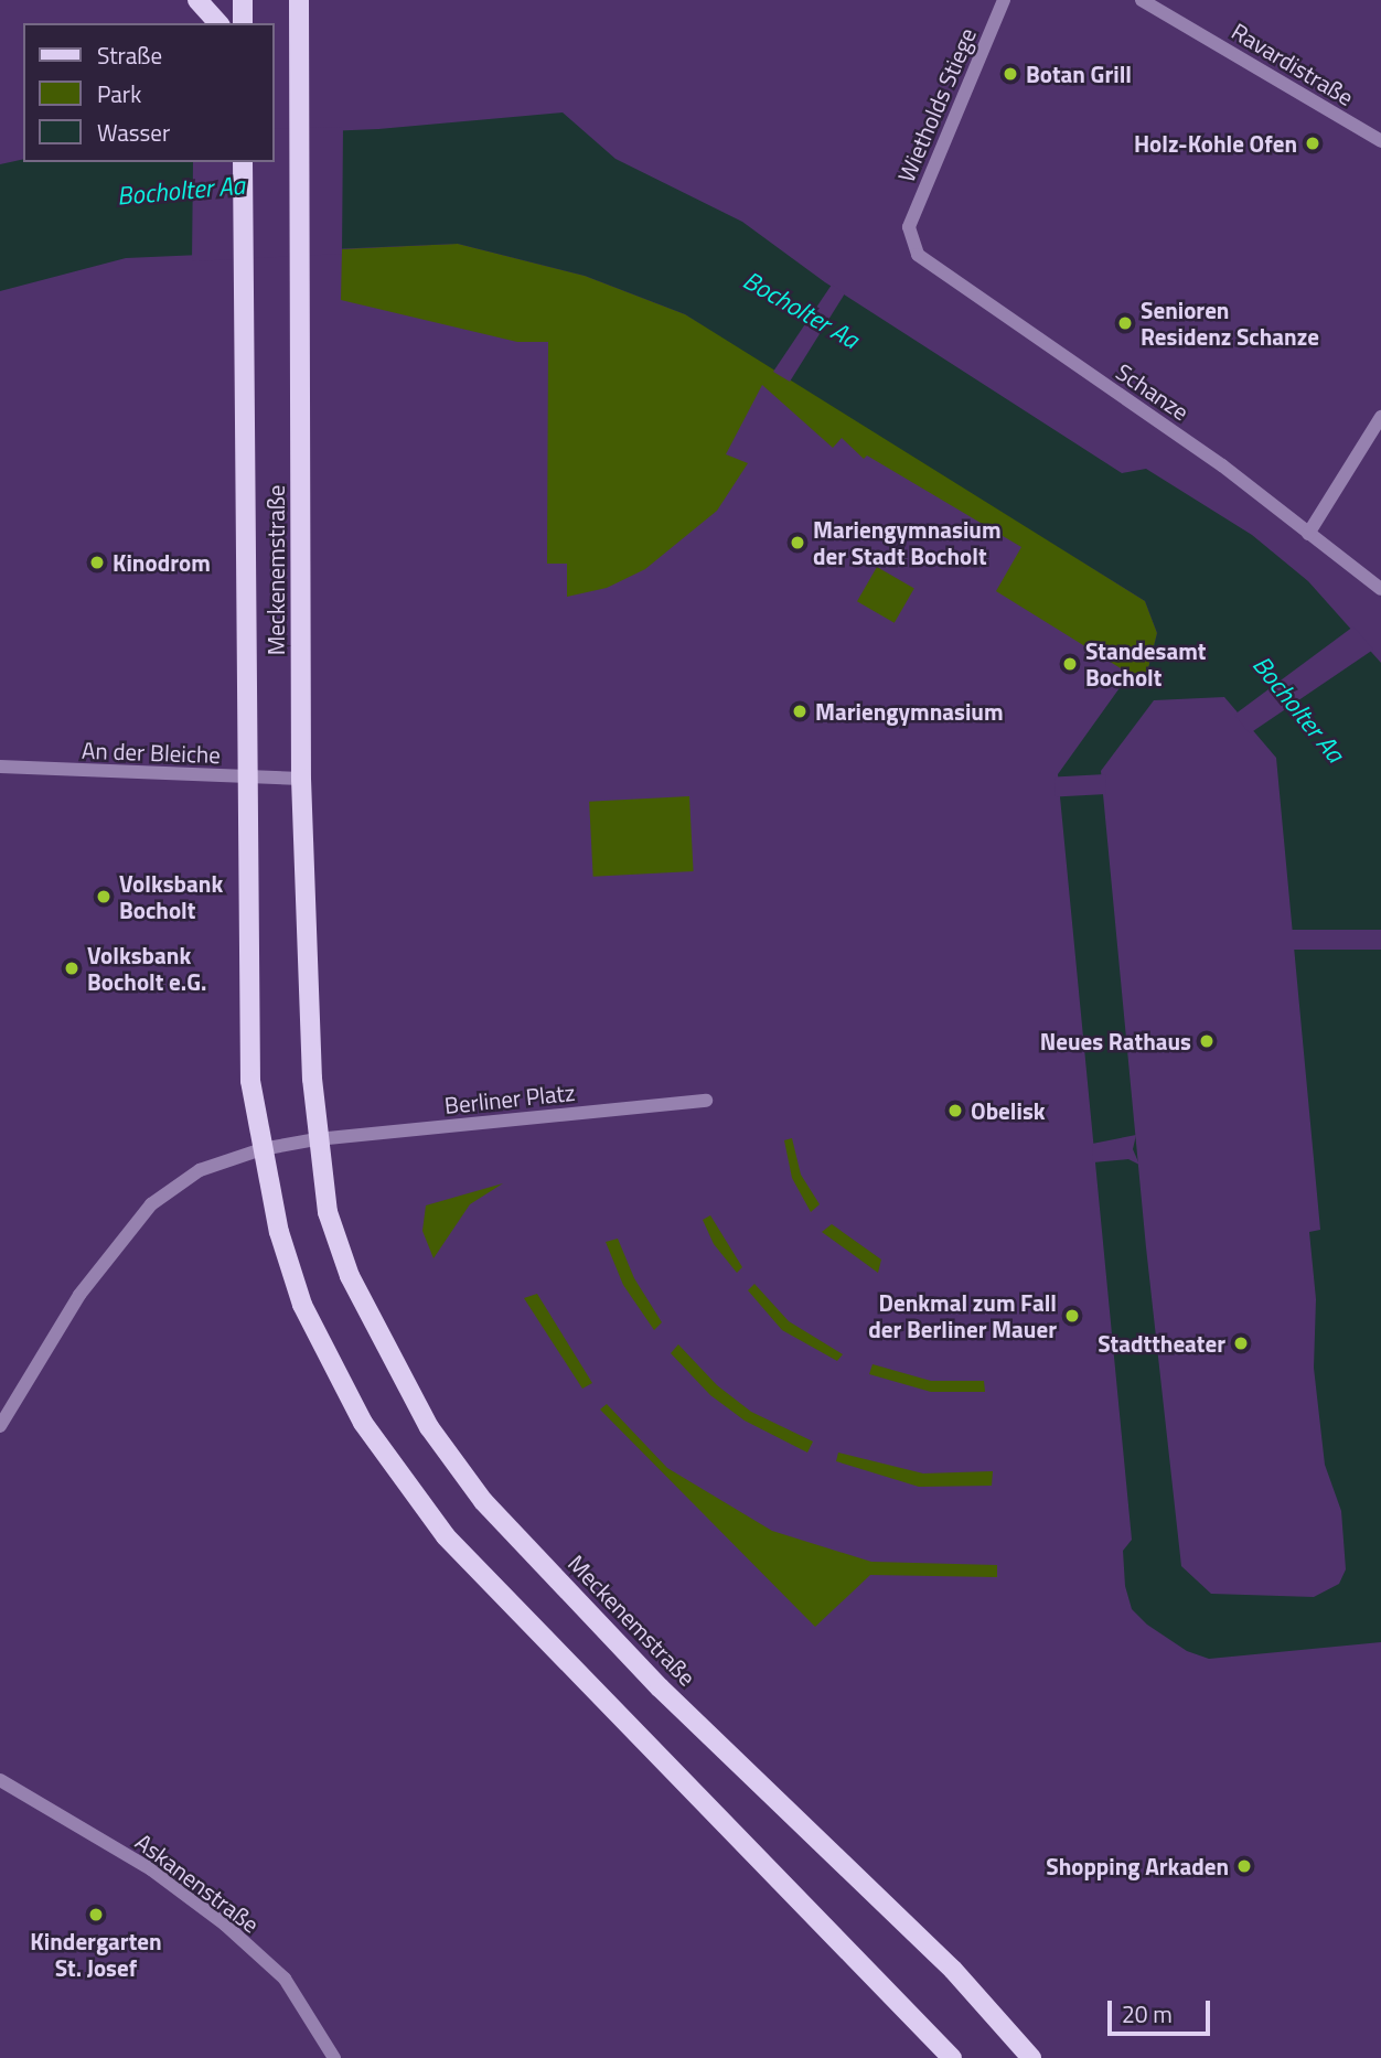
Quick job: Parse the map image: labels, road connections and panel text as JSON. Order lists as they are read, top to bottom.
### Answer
{
  "streets": {
    "main road": ["Meckenemstraße"],
    "street": [
      "Ravardistraße",
      "Wietholds Stiege",
      "Schanze",
      "An der Bleiche",
      "Berliner Platz",
      "Askanenstraße"
    ]
  },
  "crossings": [
    ["Wietholds Stiege", "Schanze"],
    ["Meckenemstraße", "An der Bleiche"],
    ["Meckenemstraße", "Berliner Platz"]
  ],
  "water": ["Bocholter Aa"],
  "places": [
    "Botan Grill",
    "Holz-Kohle Ofen",
    "Senioren Residenz Schanze",
    "Mariengymnasium der Stadt Bocholt",
    "Kinodrom",
    "Standesamt Bocholt",
    "Mariengymnasium",
    "Volksbank Bocholt",
    "Volksbank Bocholt e.G.",
    "Neues Rathaus",
    "Obelisk",
    "Denkmal zum Fall der Berliner Mauer",
    "Stadttheater",
    "Shopping Arkaden",
    "Kindergarten St. Josef"
  ],
  "legend": ["Straße", "Park", "Wasser"],
  "scale_bar": "20 m"
}
